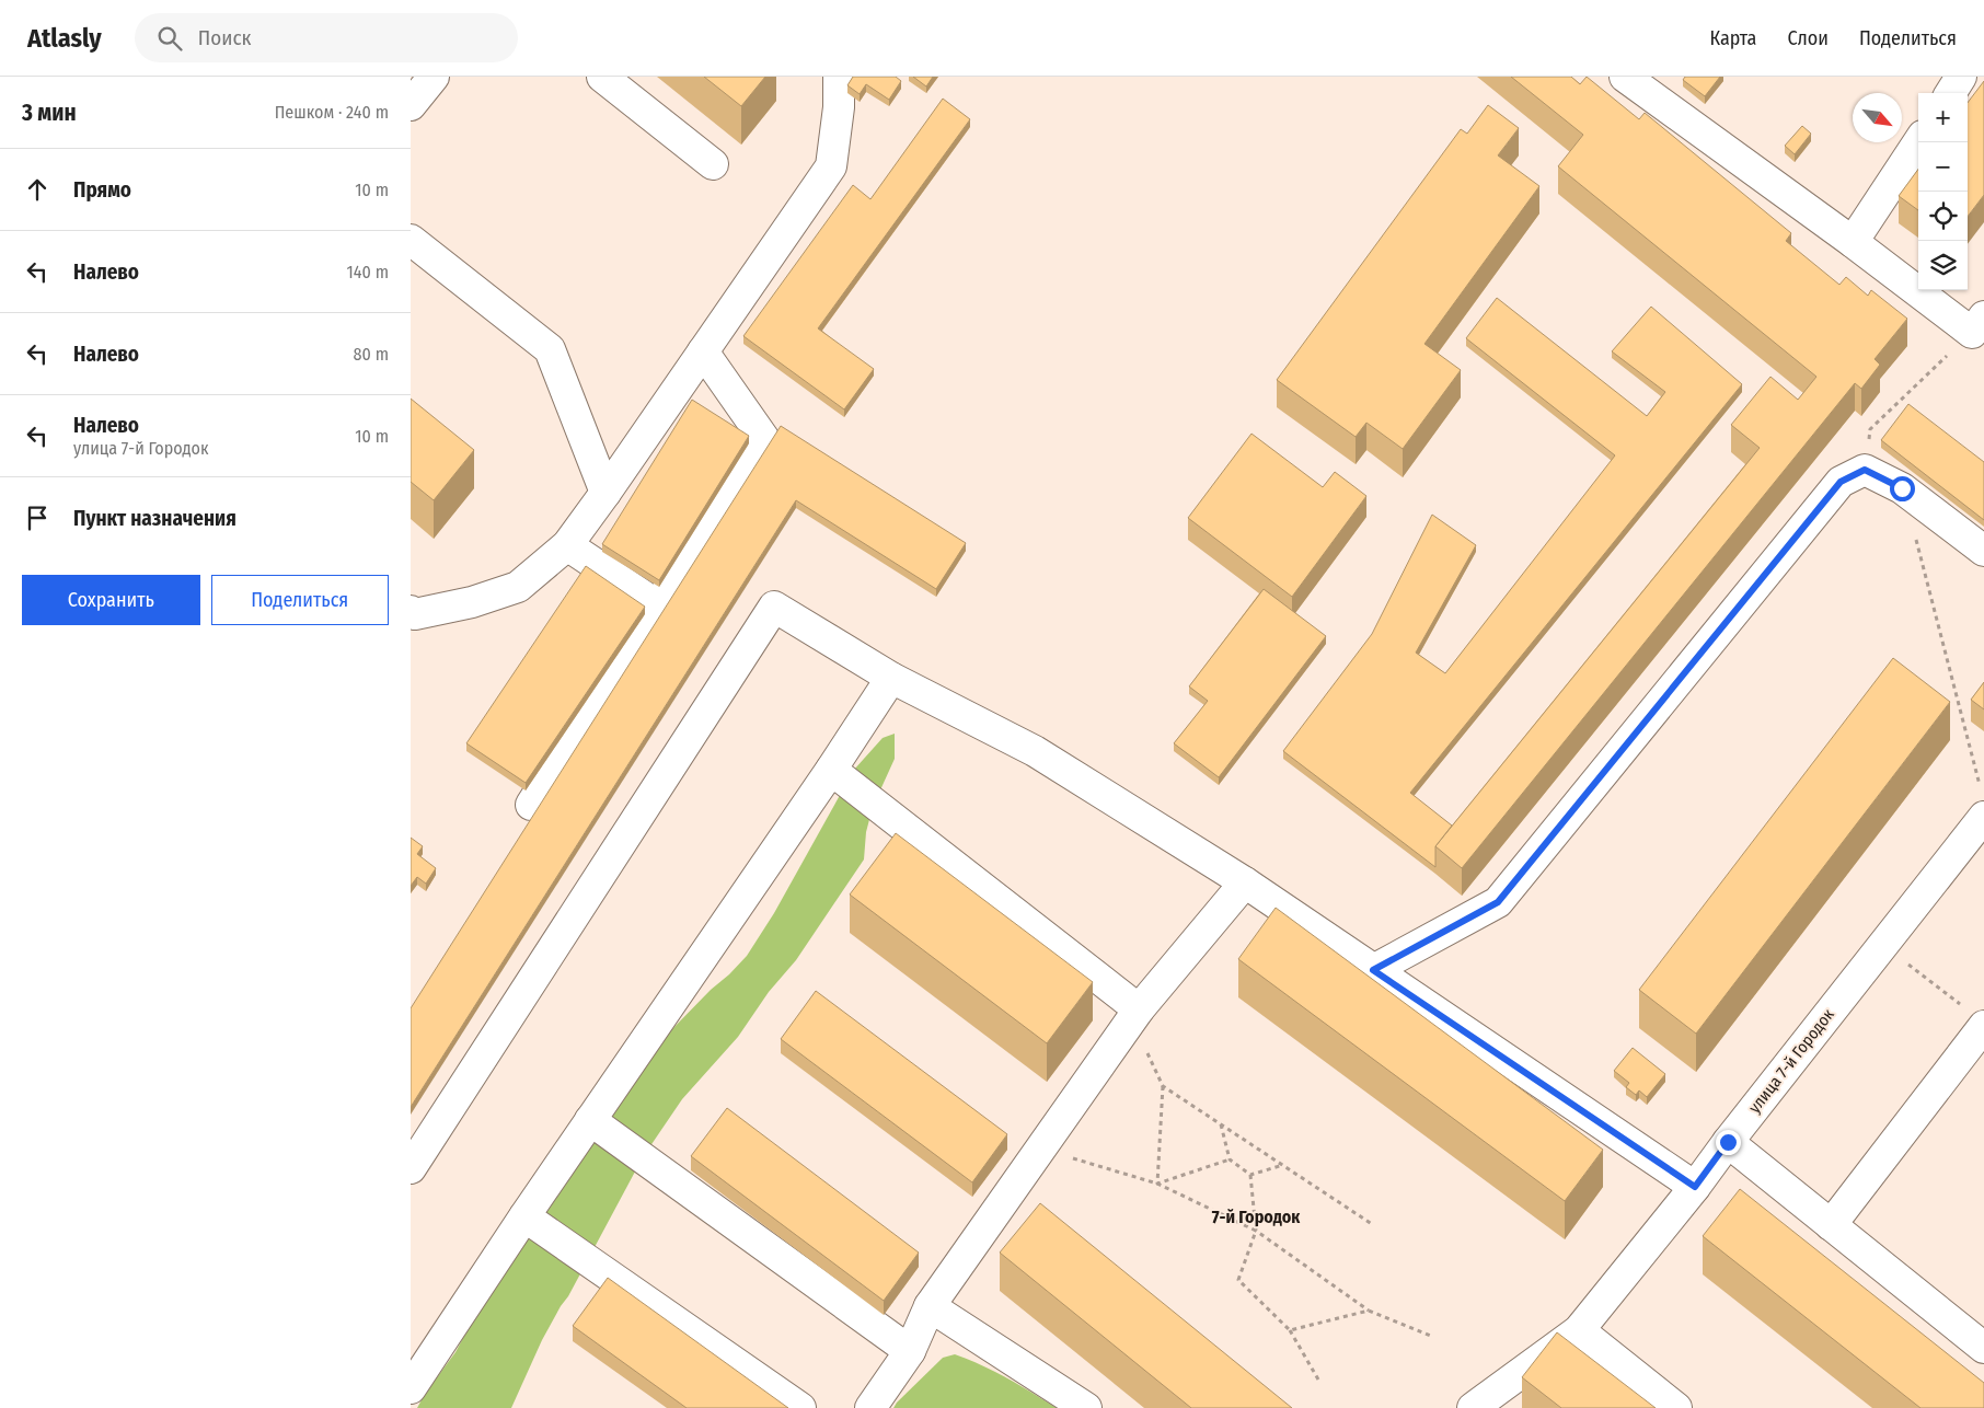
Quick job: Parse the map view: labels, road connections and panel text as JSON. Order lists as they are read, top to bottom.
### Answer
{
  "streets": {
    "street": ["улица 7-й Городок"]
  },
  "districts": ["7-й Городок"],
  "north": "bottom right",
  "page": {
    "header": "Atlasly",
    "search": "Поиск",
    "nav": ["Карта", "Слои", "Поделиться"],
    "heading": ["3 мин", "Пешком · 240 m"],
    "map_buttons": ["+", "−"],
    "list": [
      ["Прямо", "10 m"],
      ["Налево", "140 m"],
      ["Налево", "80 m"],
      ["Налево", "улица 7-й Городок", "10 m"],
      "Пункт назначения"
    ],
    "buttons": ["Сохранить", "Поделиться"]
  }
}
